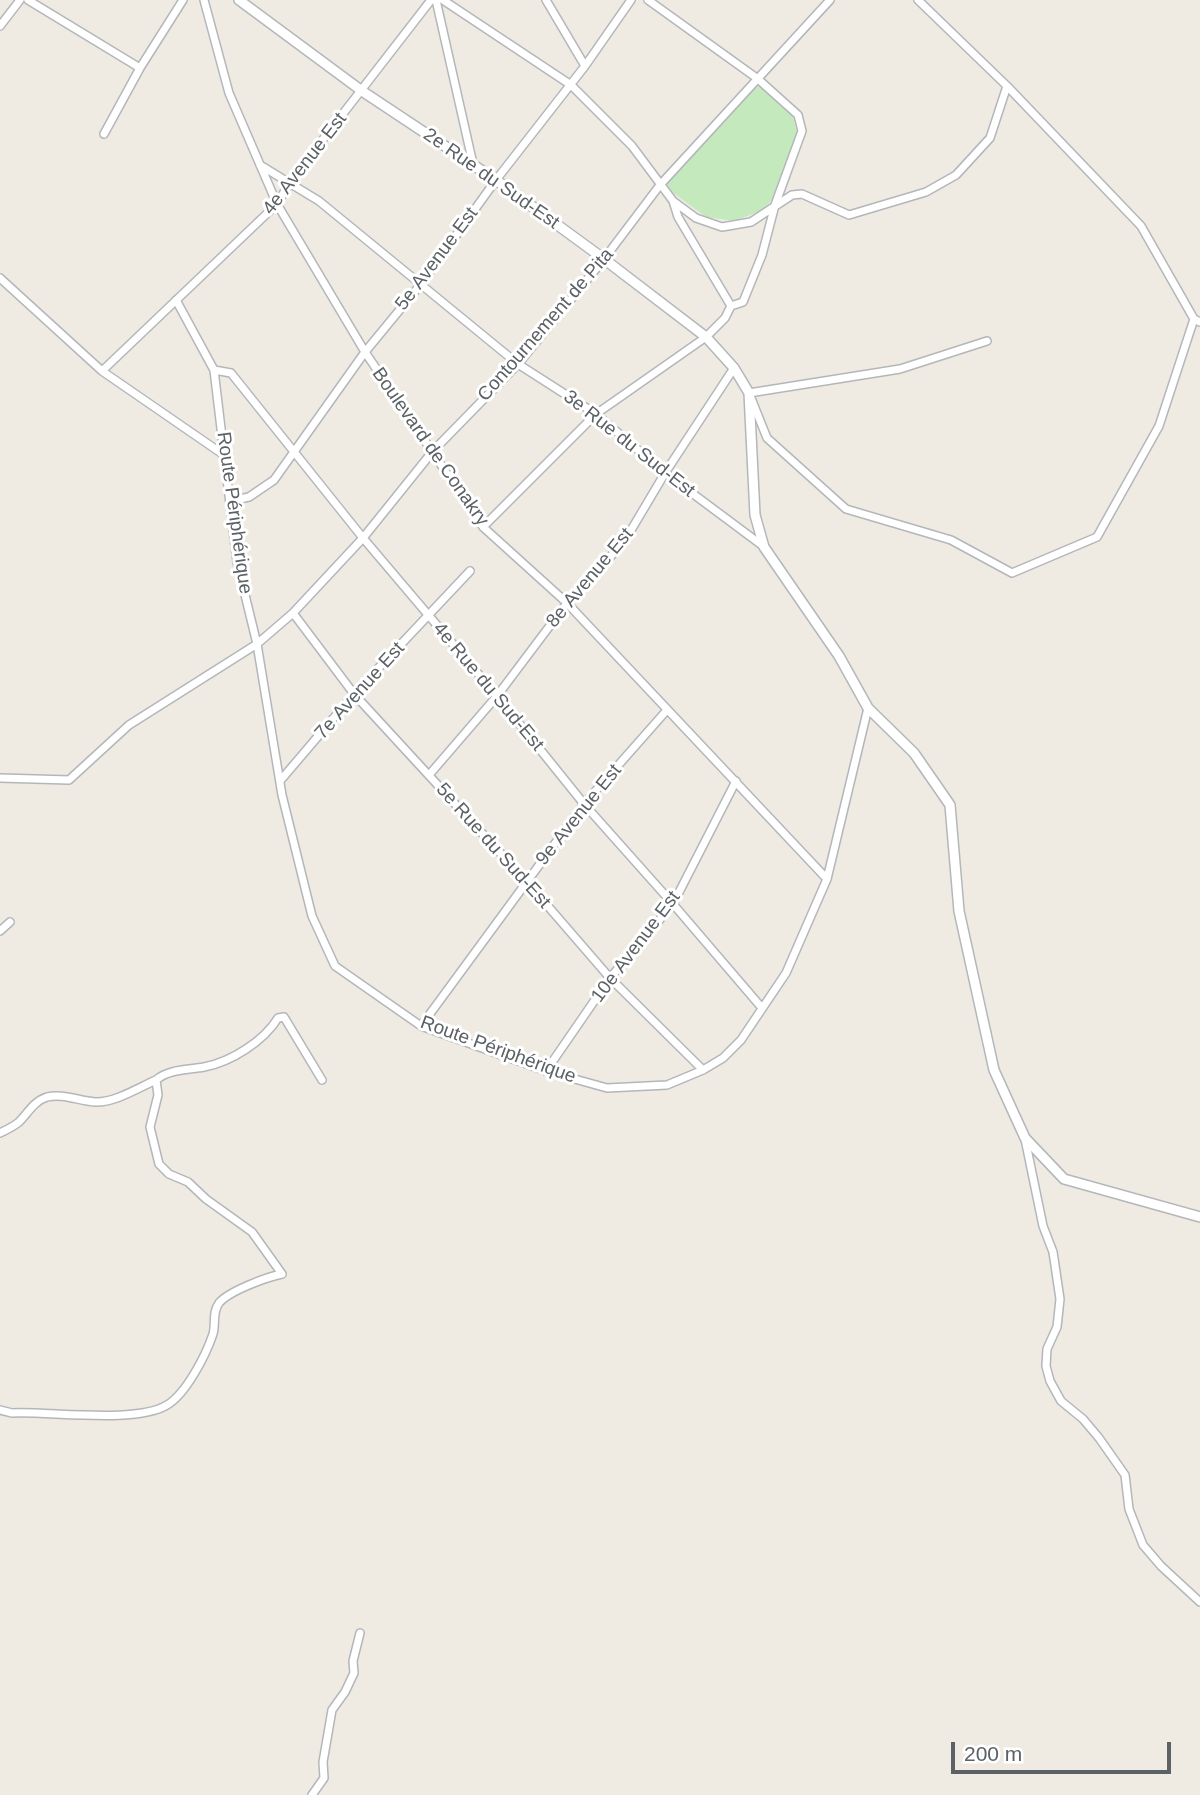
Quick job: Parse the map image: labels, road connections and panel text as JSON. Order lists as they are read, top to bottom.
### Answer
{
  "streets": {
    "street": [
      "4e Avenue Est",
      "2e Rue du Sud-Est",
      "5e Avenue Est",
      "Contournement de Pita",
      "3e Rue du Sud-Est",
      "Boulevard de Conakry",
      "Route Périphérique",
      "8e Avenue Est",
      "4e Rue du Sud-Est",
      "7e Avenue Est",
      "9e Avenue Est",
      "5e Rue du Sud-Est",
      "10e Avenue Est"
    ]
  },
  "crossings": [
    ["4e Avenue Est", "2e Rue du Sud-Est"],
    ["4e Avenue Est", "3e Rue du Sud-Est"],
    ["4e Avenue Est", "Boulevard de Conakry"],
    ["4e Avenue Est", "Route Périphérique"],
    ["2e Rue du Sud-Est", "5e Avenue Est"],
    ["2e Rue du Sud-Est", "Contournement de Pita"],
    ["2e Rue du Sud-Est", "8e Avenue Est"],
    ["5e Avenue Est", "3e Rue du Sud-Est"],
    ["5e Avenue Est", "Boulevard de Conakry"],
    ["5e Avenue Est", "Route Périphérique"],
    ["5e Avenue Est", "4e Rue du Sud-Est"],
    ["Contournement de Pita", "3e Rue du Sud-Est"],
    ["Contournement de Pita", "Boulevard de Conakry"],
    ["Contournement de Pita", "Route Périphérique"],
    ["Contournement de Pita", "4e Rue du Sud-Est"],
    ["Contournement de Pita", "5e Rue du Sud-Est"],
    ["3e Rue du Sud-Est", "Boulevard de Conakry"],
    ["3e Rue du Sud-Est", "8e Avenue Est"],
    ["Boulevard de Conakry", "Route Périphérique"],
    ["Boulevard de Conakry", "8e Avenue Est"],
    ["Boulevard de Conakry", "9e Avenue Est"],
    ["Boulevard de Conakry", "10e Avenue Est"],
    ["Route Périphérique", "4e Rue du Sud-Est"],
    ["Route Périphérique", "7e Avenue Est"],
    ["Route Périphérique", "9e Avenue Est"],
    ["Route Périphérique", "5e Rue du Sud-Est"],
    ["Route Périphérique", "10e Avenue Est"],
    ["8e Avenue Est", "4e Rue du Sud-Est"],
    ["8e Avenue Est", "5e Rue du Sud-Est"],
    ["4e Rue du Sud-Est", "7e Avenue Est"],
    ["4e Rue du Sud-Est", "9e Avenue Est"],
    ["4e Rue du Sud-Est", "10e Avenue Est"],
    ["7e Avenue Est", "5e Rue du Sud-Est"],
    ["9e Avenue Est", "5e Rue du Sud-Est"],
    ["5e Rue du Sud-Est", "10e Avenue Est"]
  ],
  "scale_bar": "200 m"
}
